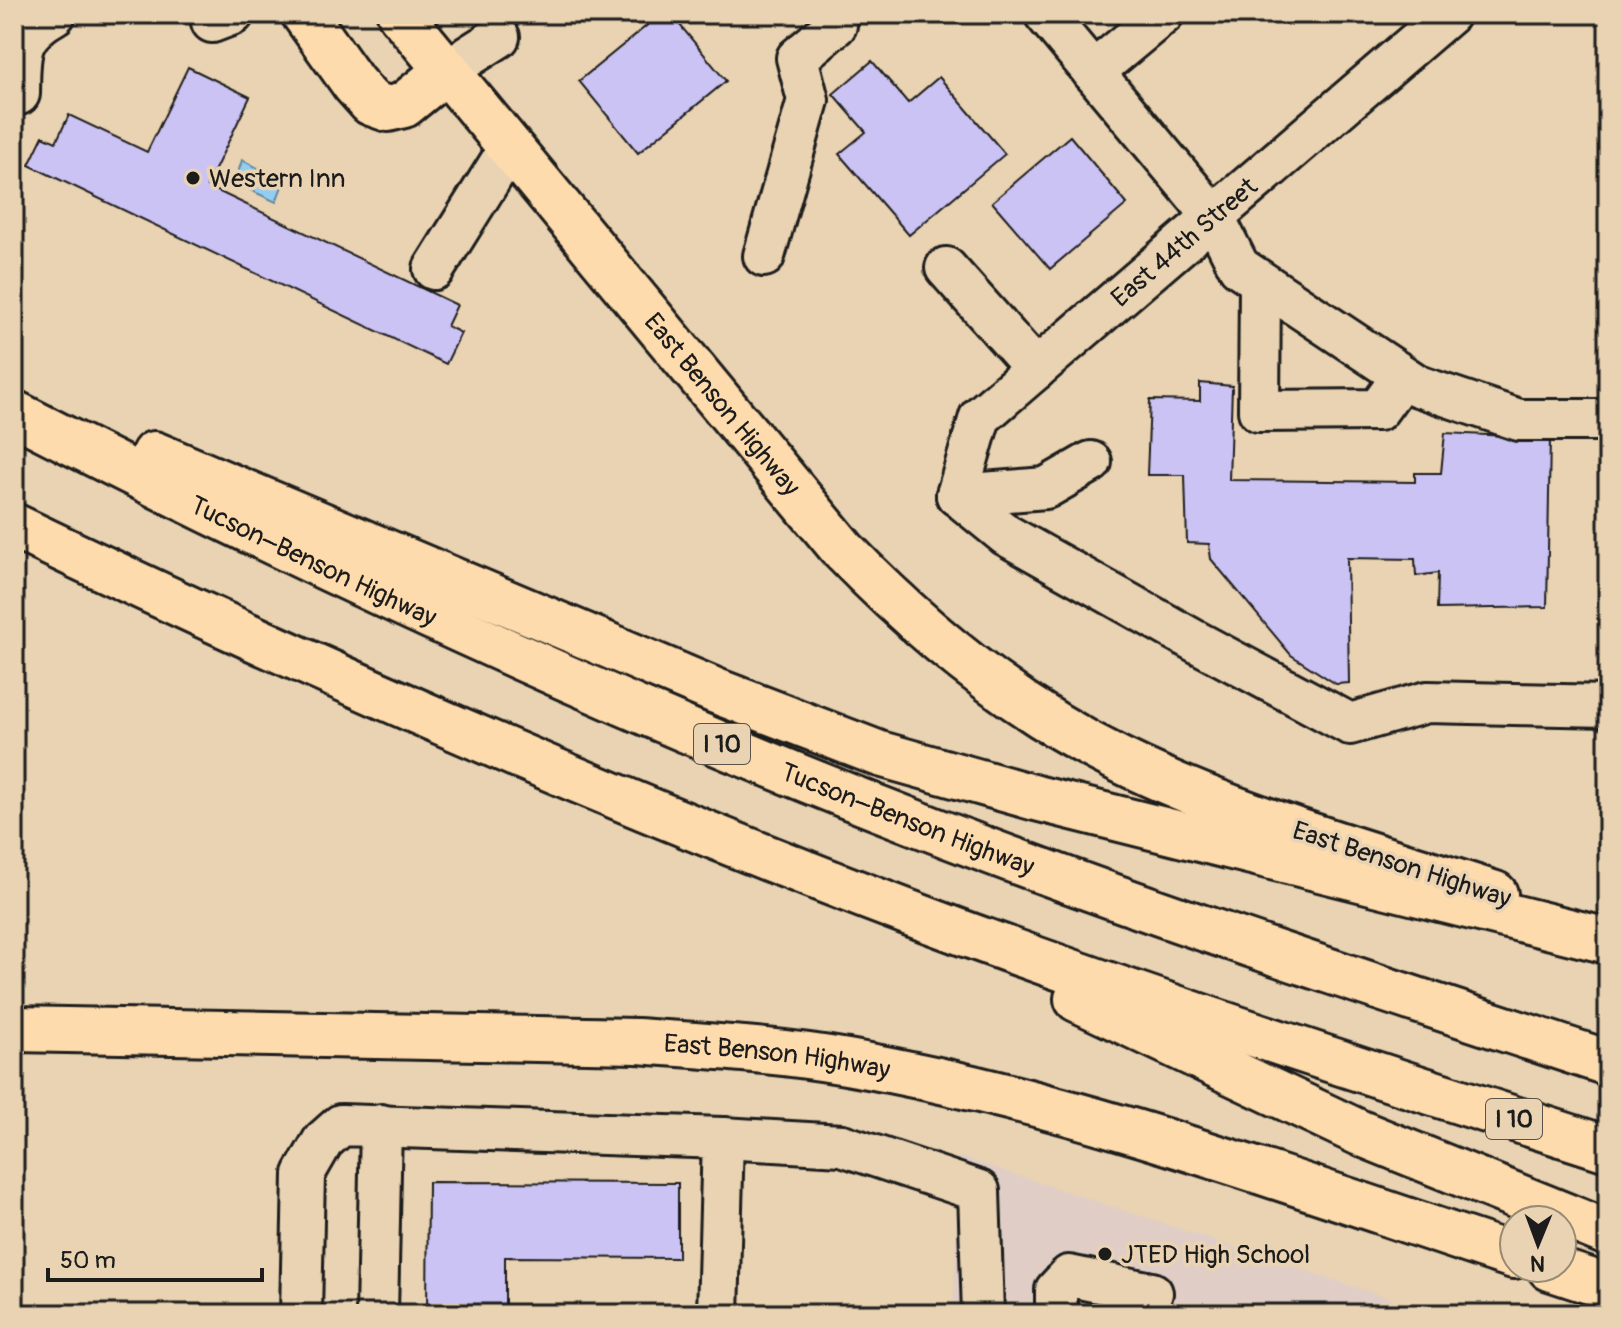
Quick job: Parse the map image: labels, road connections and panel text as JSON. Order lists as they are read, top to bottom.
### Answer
{
  "streets": {
    "main road": ["East Benson Highway", "Tucson–Benson Highway", "I 10"],
    "street": ["East 44th Street"]
  },
  "places": ["Western Inn", "JTED High School"],
  "scale_bar": "50 m",
  "north": "bottom"
}
